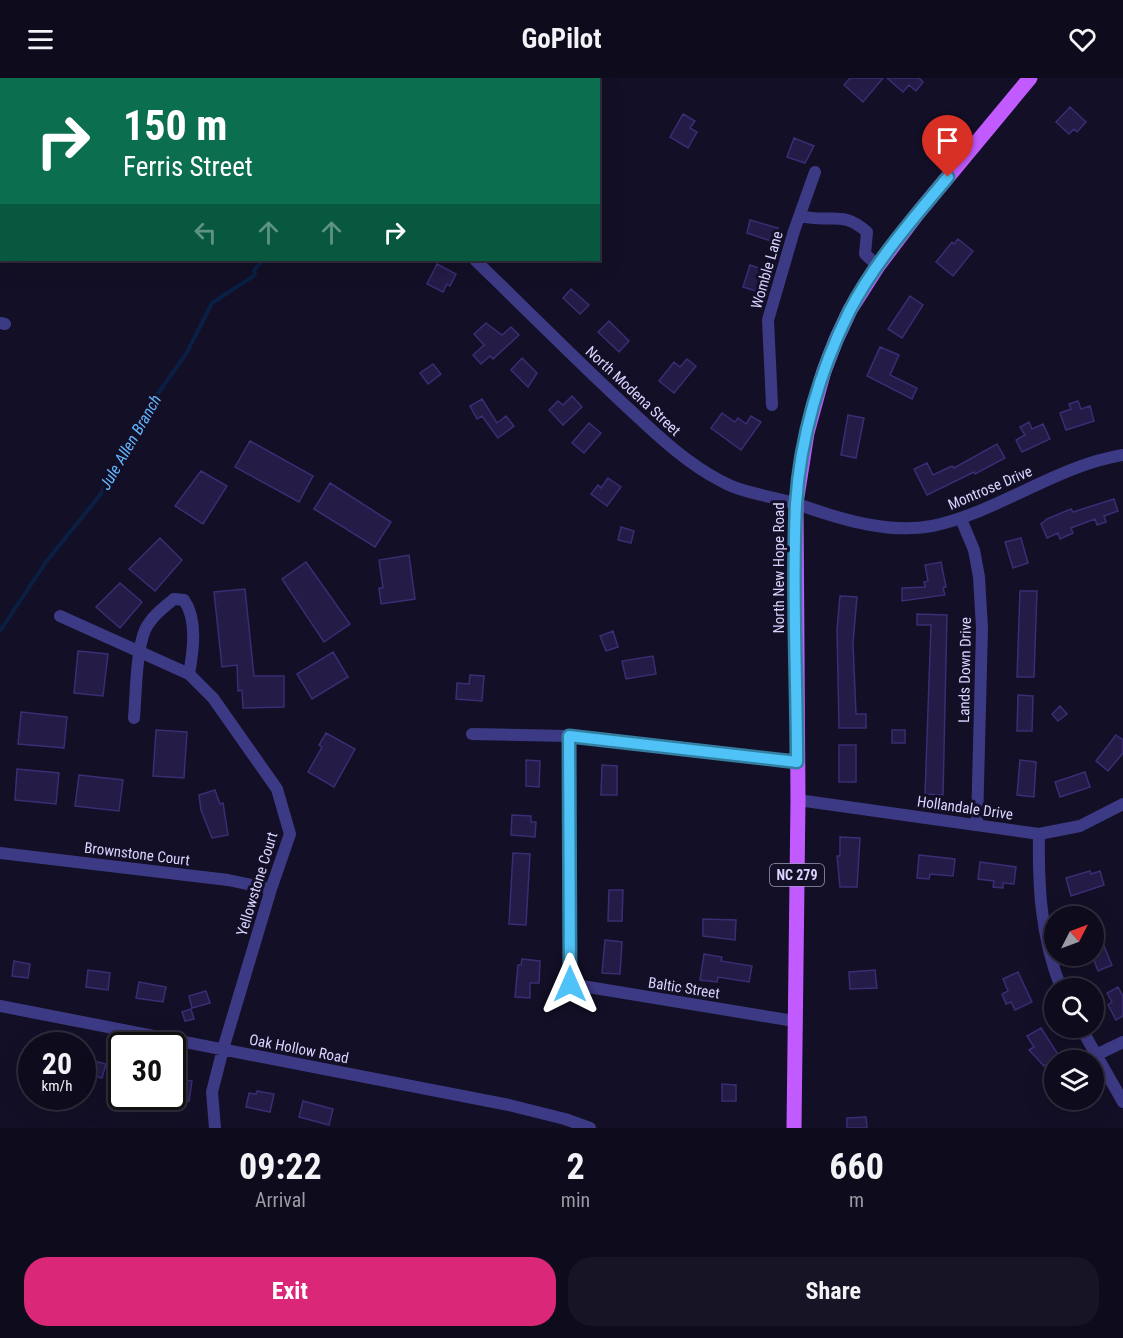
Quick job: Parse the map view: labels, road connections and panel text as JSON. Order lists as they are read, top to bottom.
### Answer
{
  "streets": {
    "main road": ["North New Hope Road", "NC 279"],
    "street": [
      "Womble Lane",
      "North Modena Street",
      "Montrose Drive",
      "Lands Down Drive",
      "Hollandale Drive",
      "Brownstone Court",
      "Yellowstone Court",
      "Baltic Street",
      "Oak Hollow Road"
    ]
  },
  "crossings": [
    ["North Modena Street", "Montrose Drive"],
    ["North Modena Street", "North New Hope Road"],
    ["Montrose Drive", "North New Hope Road"],
    ["Montrose Drive", "Lands Down Drive"],
    ["North New Hope Road", "Hollandale Drive"],
    ["North New Hope Road", "Baltic Street"],
    ["Lands Down Drive", "Hollandale Drive"],
    ["Brownstone Court", "Yellowstone Court"],
    ["Yellowstone Court", "Oak Hollow Road"]
  ],
  "water": ["Jule Allen Branch"],
  "north": "top right",
  "page": {
    "header": "GoPilot",
    "turn": ["150 m", "Ferris Street"],
    "speed": "20 km/h",
    "limit": "30",
    "eta": [
      "09:22",
      "Arrival",
      "2",
      "min",
      "660",
      "m"
    ],
    "buttons": ["Exit", "Share"]
  }
}
